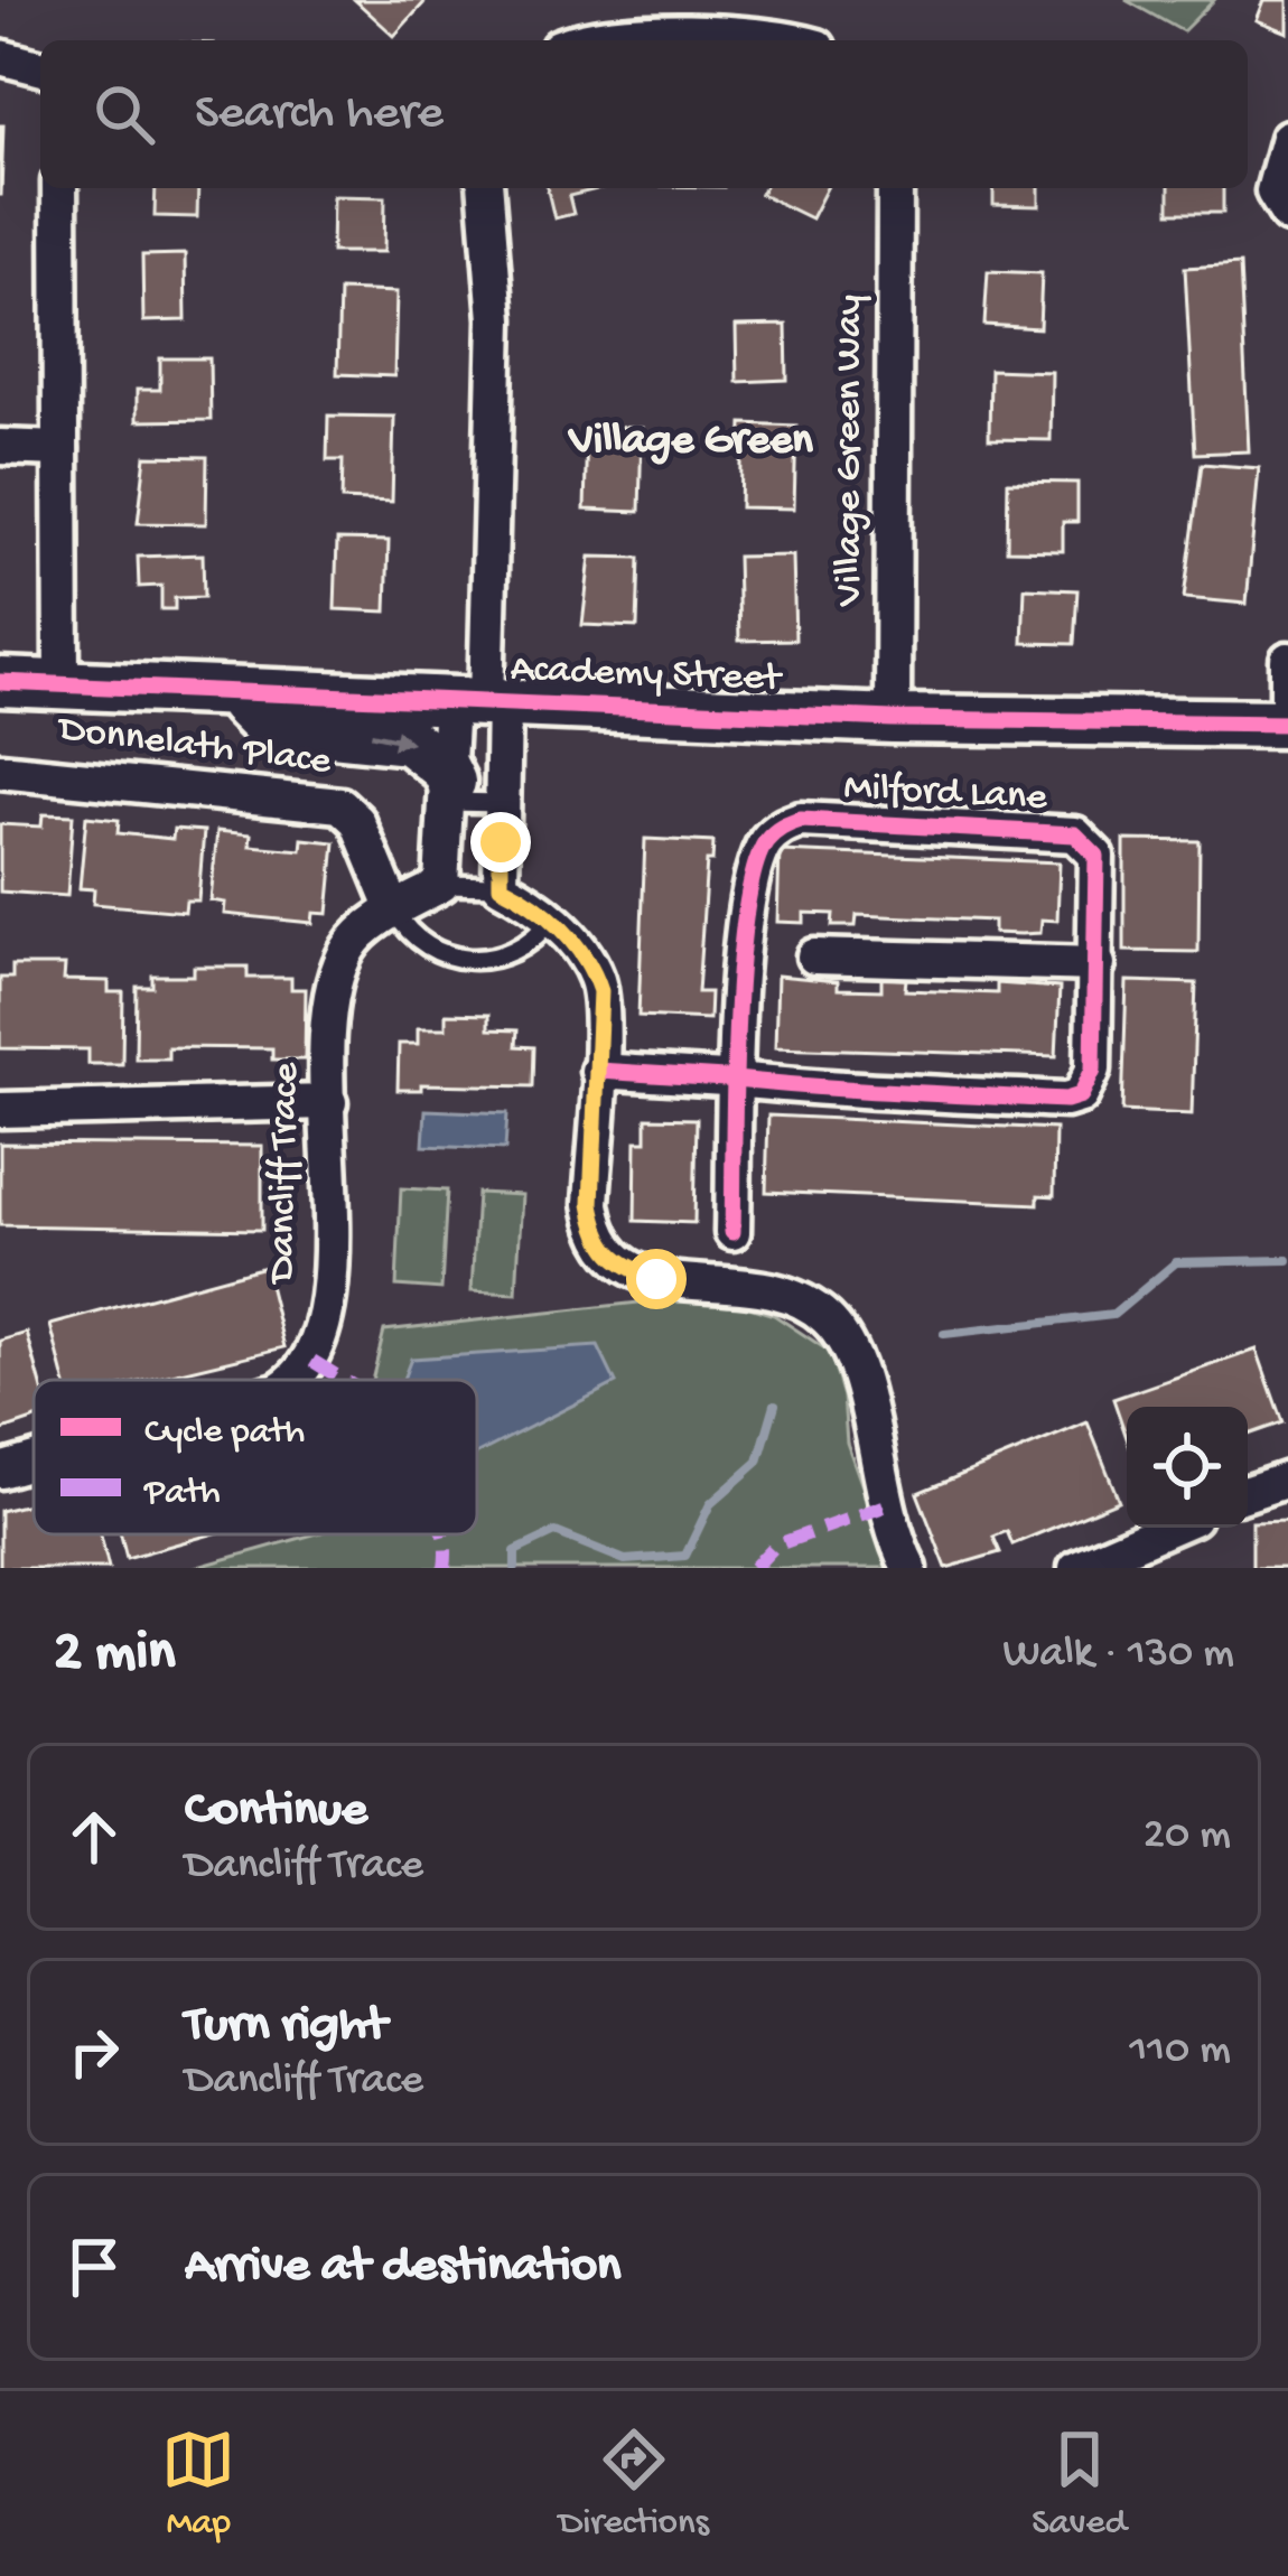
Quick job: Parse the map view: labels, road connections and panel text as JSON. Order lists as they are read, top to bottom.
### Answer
{
  "streets": {
    "street": [
      "Village Green Way",
      "Academy Street",
      "Donnelath Place",
      "Milford Lane",
      "Dancliff Trace"
    ]
  },
  "crossings": [
    ["Village Green Way", "Academy Street"],
    ["Donnelath Place", "Dancliff Trace"]
  ],
  "districts": ["Village Green"],
  "legend": ["Cycle path", "Path"],
  "page": {
    "search": "Search here",
    "heading": ["2 min", "Walk · 130 m"],
    "list": [
      ["Continue", "Dancliff Trace", "20 m"],
      ["Turn right", "Dancliff Trace", "110 m"],
      "Arrive at destination"
    ],
    "nav": ["Map", "Directions", "Saved"]
  }
}
